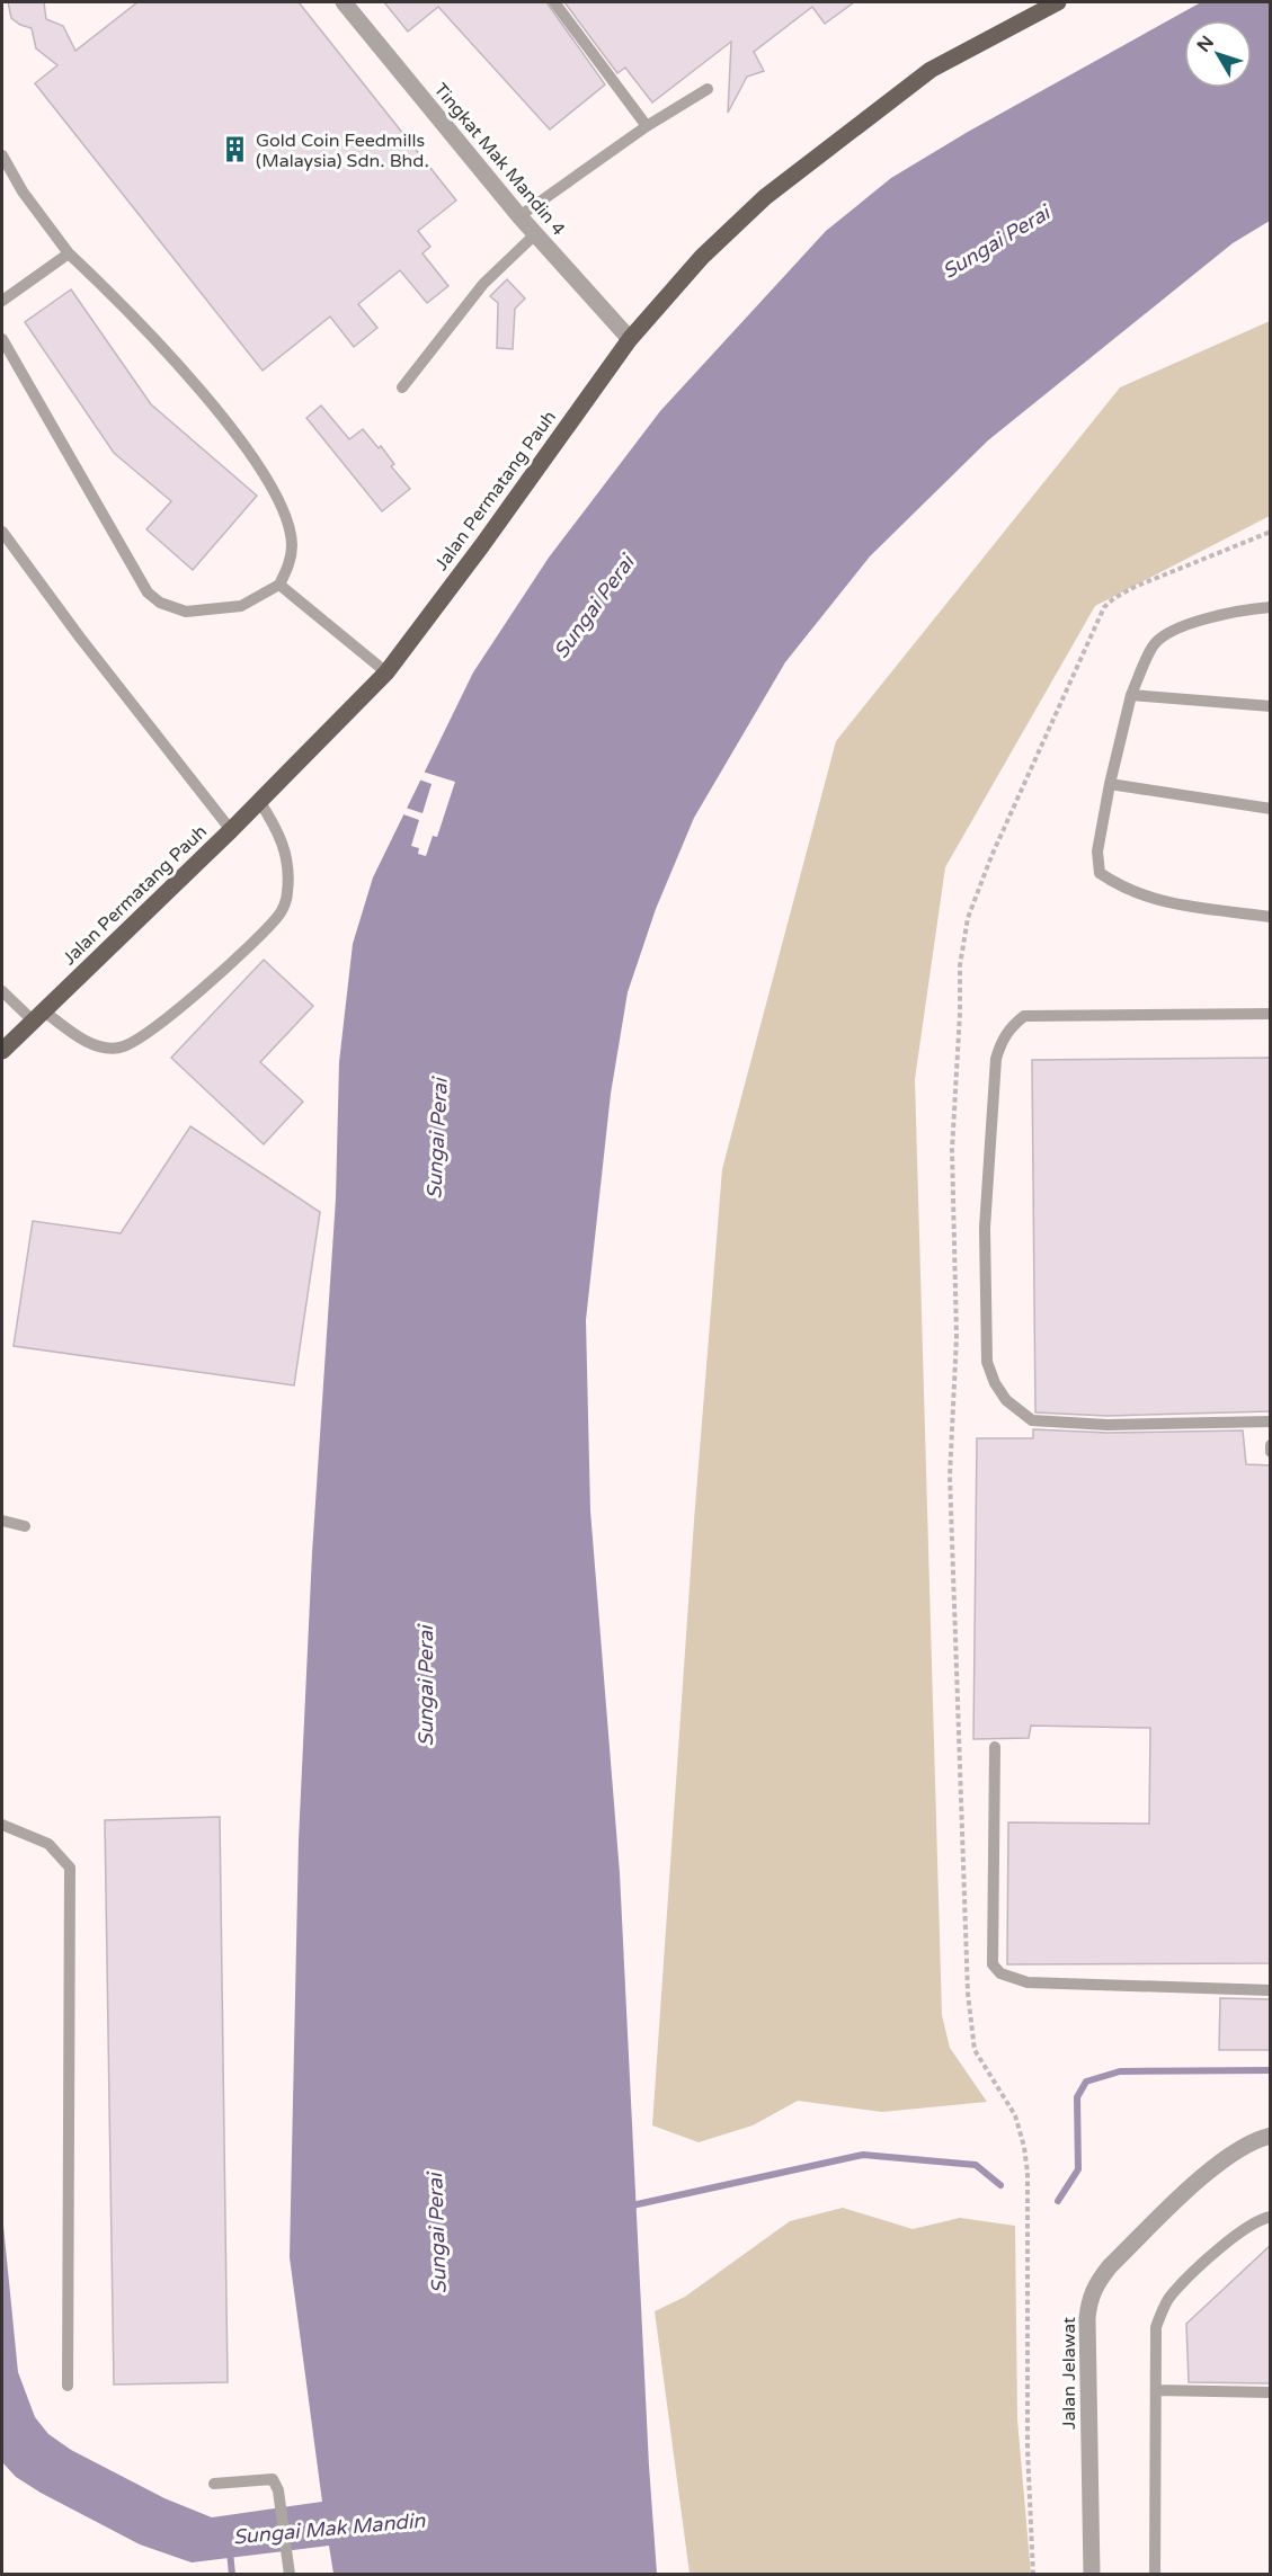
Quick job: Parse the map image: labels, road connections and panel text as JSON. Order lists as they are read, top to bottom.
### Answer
{
  "streets": {
    "main road": ["Jalan Permatang Pauh"],
    "street": ["Tingkat Mak Mandin 4", "Jalan Jelawat"]
  },
  "crossings": [
    ["Tingkat Mak Mandin 4", "Jalan Permatang Pauh"]
  ],
  "water": ["Sungai Perai", "Sungai Mak Mandin"],
  "places": {
    "building": ["Gold Coin Feedmills (Malaysia) Sdn. Bhd."]
  },
  "north": "top left"
}
